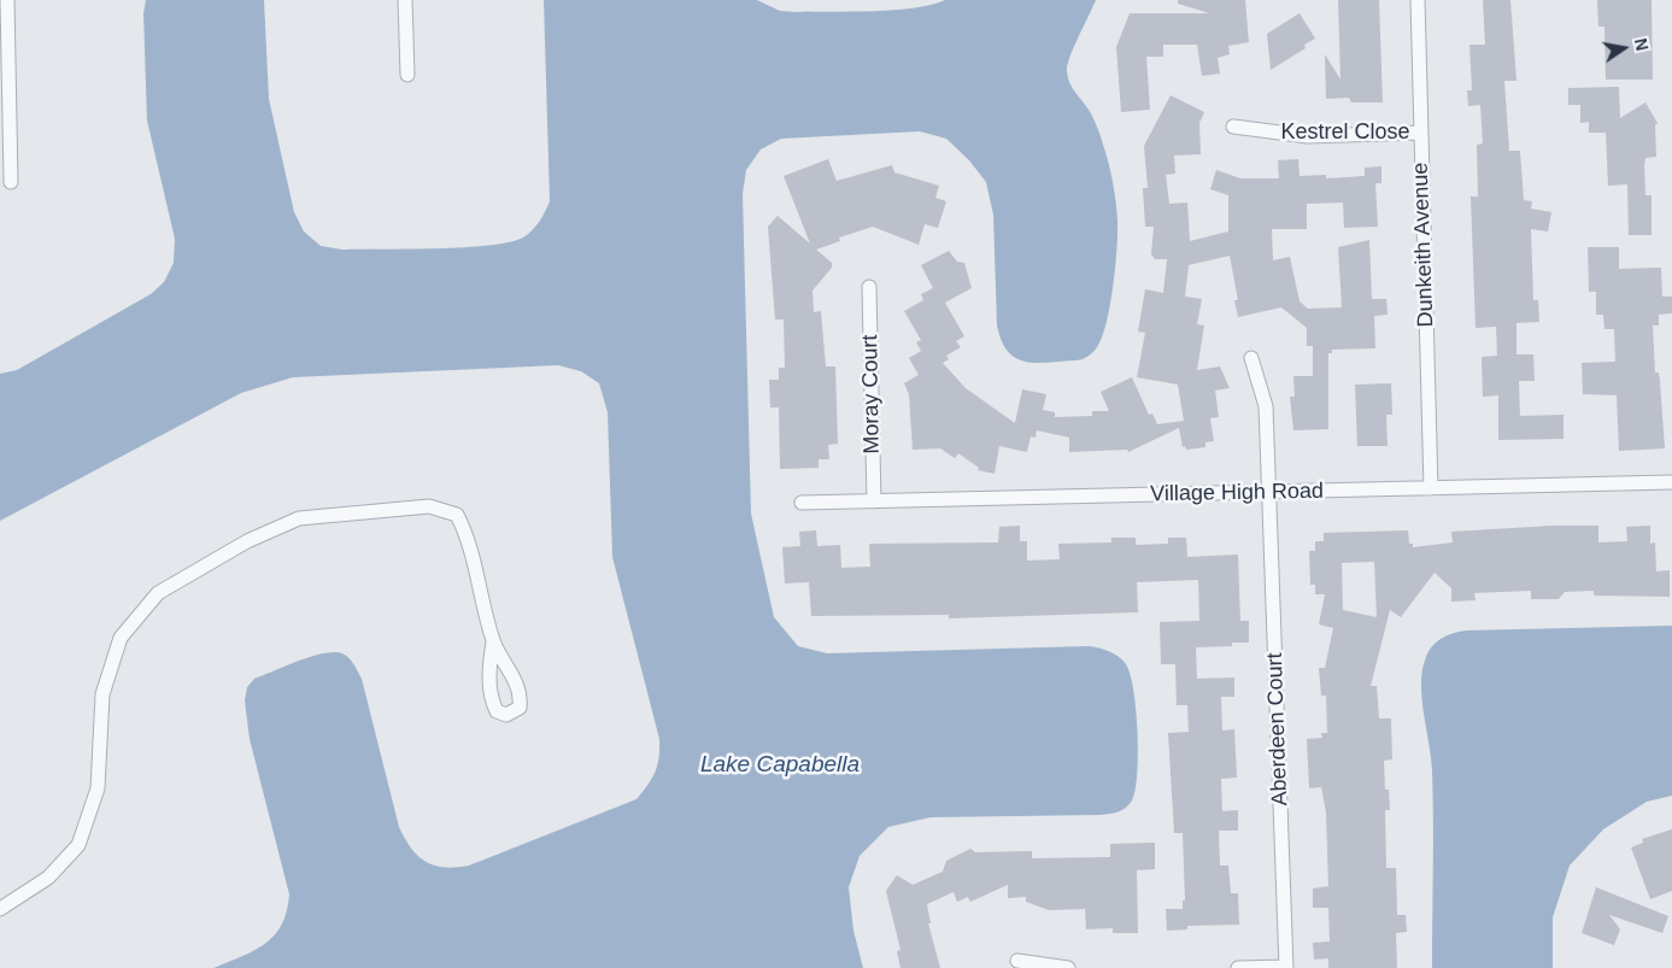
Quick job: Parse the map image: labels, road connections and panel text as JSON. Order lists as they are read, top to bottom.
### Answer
{
  "streets": {
    "street": [
      "Kestrel Close",
      "Dunkeith Avenue",
      "Moray Court",
      "Village High Road",
      "Aberdeen Court"
    ]
  },
  "crossings": [
    ["Kestrel Close", "Dunkeith Avenue"],
    ["Dunkeith Avenue", "Village High Road"],
    ["Moray Court", "Village High Road"],
    ["Village High Road", "Aberdeen Court"]
  ],
  "water": ["Lake Capabella"],
  "north": "right"
}
